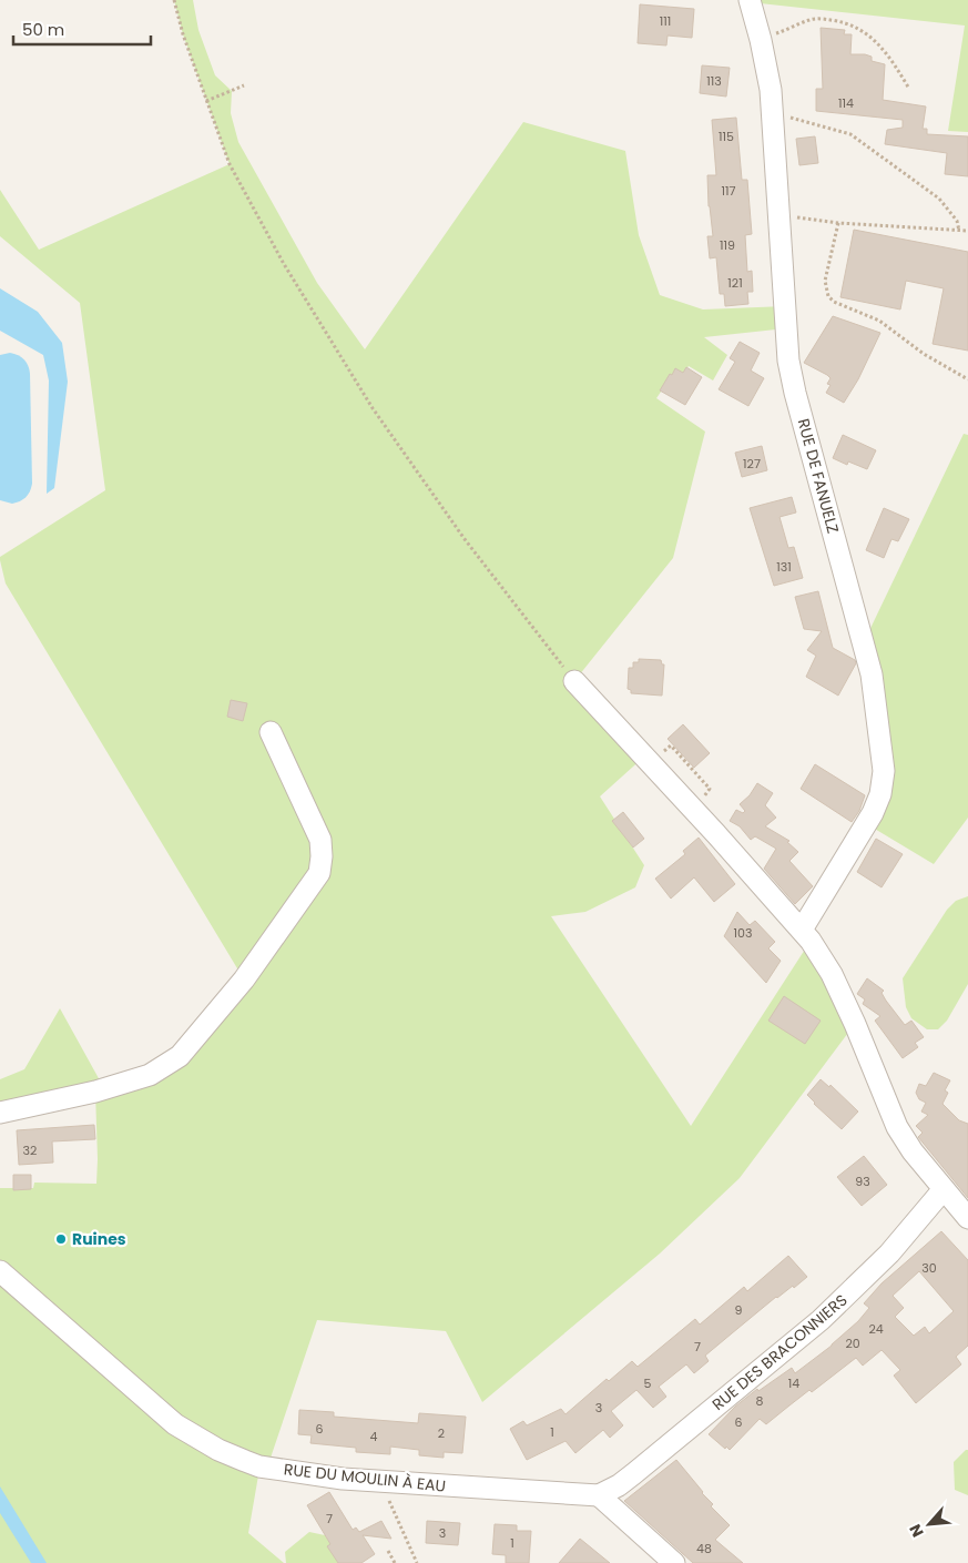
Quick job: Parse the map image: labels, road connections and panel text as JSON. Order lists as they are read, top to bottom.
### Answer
{
  "streets": {
    "street": ["RUE DE FANUELZ", "RUE DES BRACONNIERS", "RUE DU MOULIN À EAU"]
  },
  "crossings": [
    ["RUE DES BRACONNIERS", "RUE DU MOULIN À EAU"]
  ],
  "places": ["Ruines"],
  "house_numbers": [
    "111",
    "113",
    "114",
    "115",
    "117",
    "119",
    "121",
    "127",
    "131",
    "103",
    "32",
    "93",
    "30",
    "9",
    "24",
    "20",
    "7",
    "5",
    "14",
    "8",
    "3",
    "6",
    "6",
    "1",
    "2",
    "4",
    "7",
    "3",
    "1",
    "48"
  ],
  "scale_bar": "50 m",
  "north": "bottom left"
}
